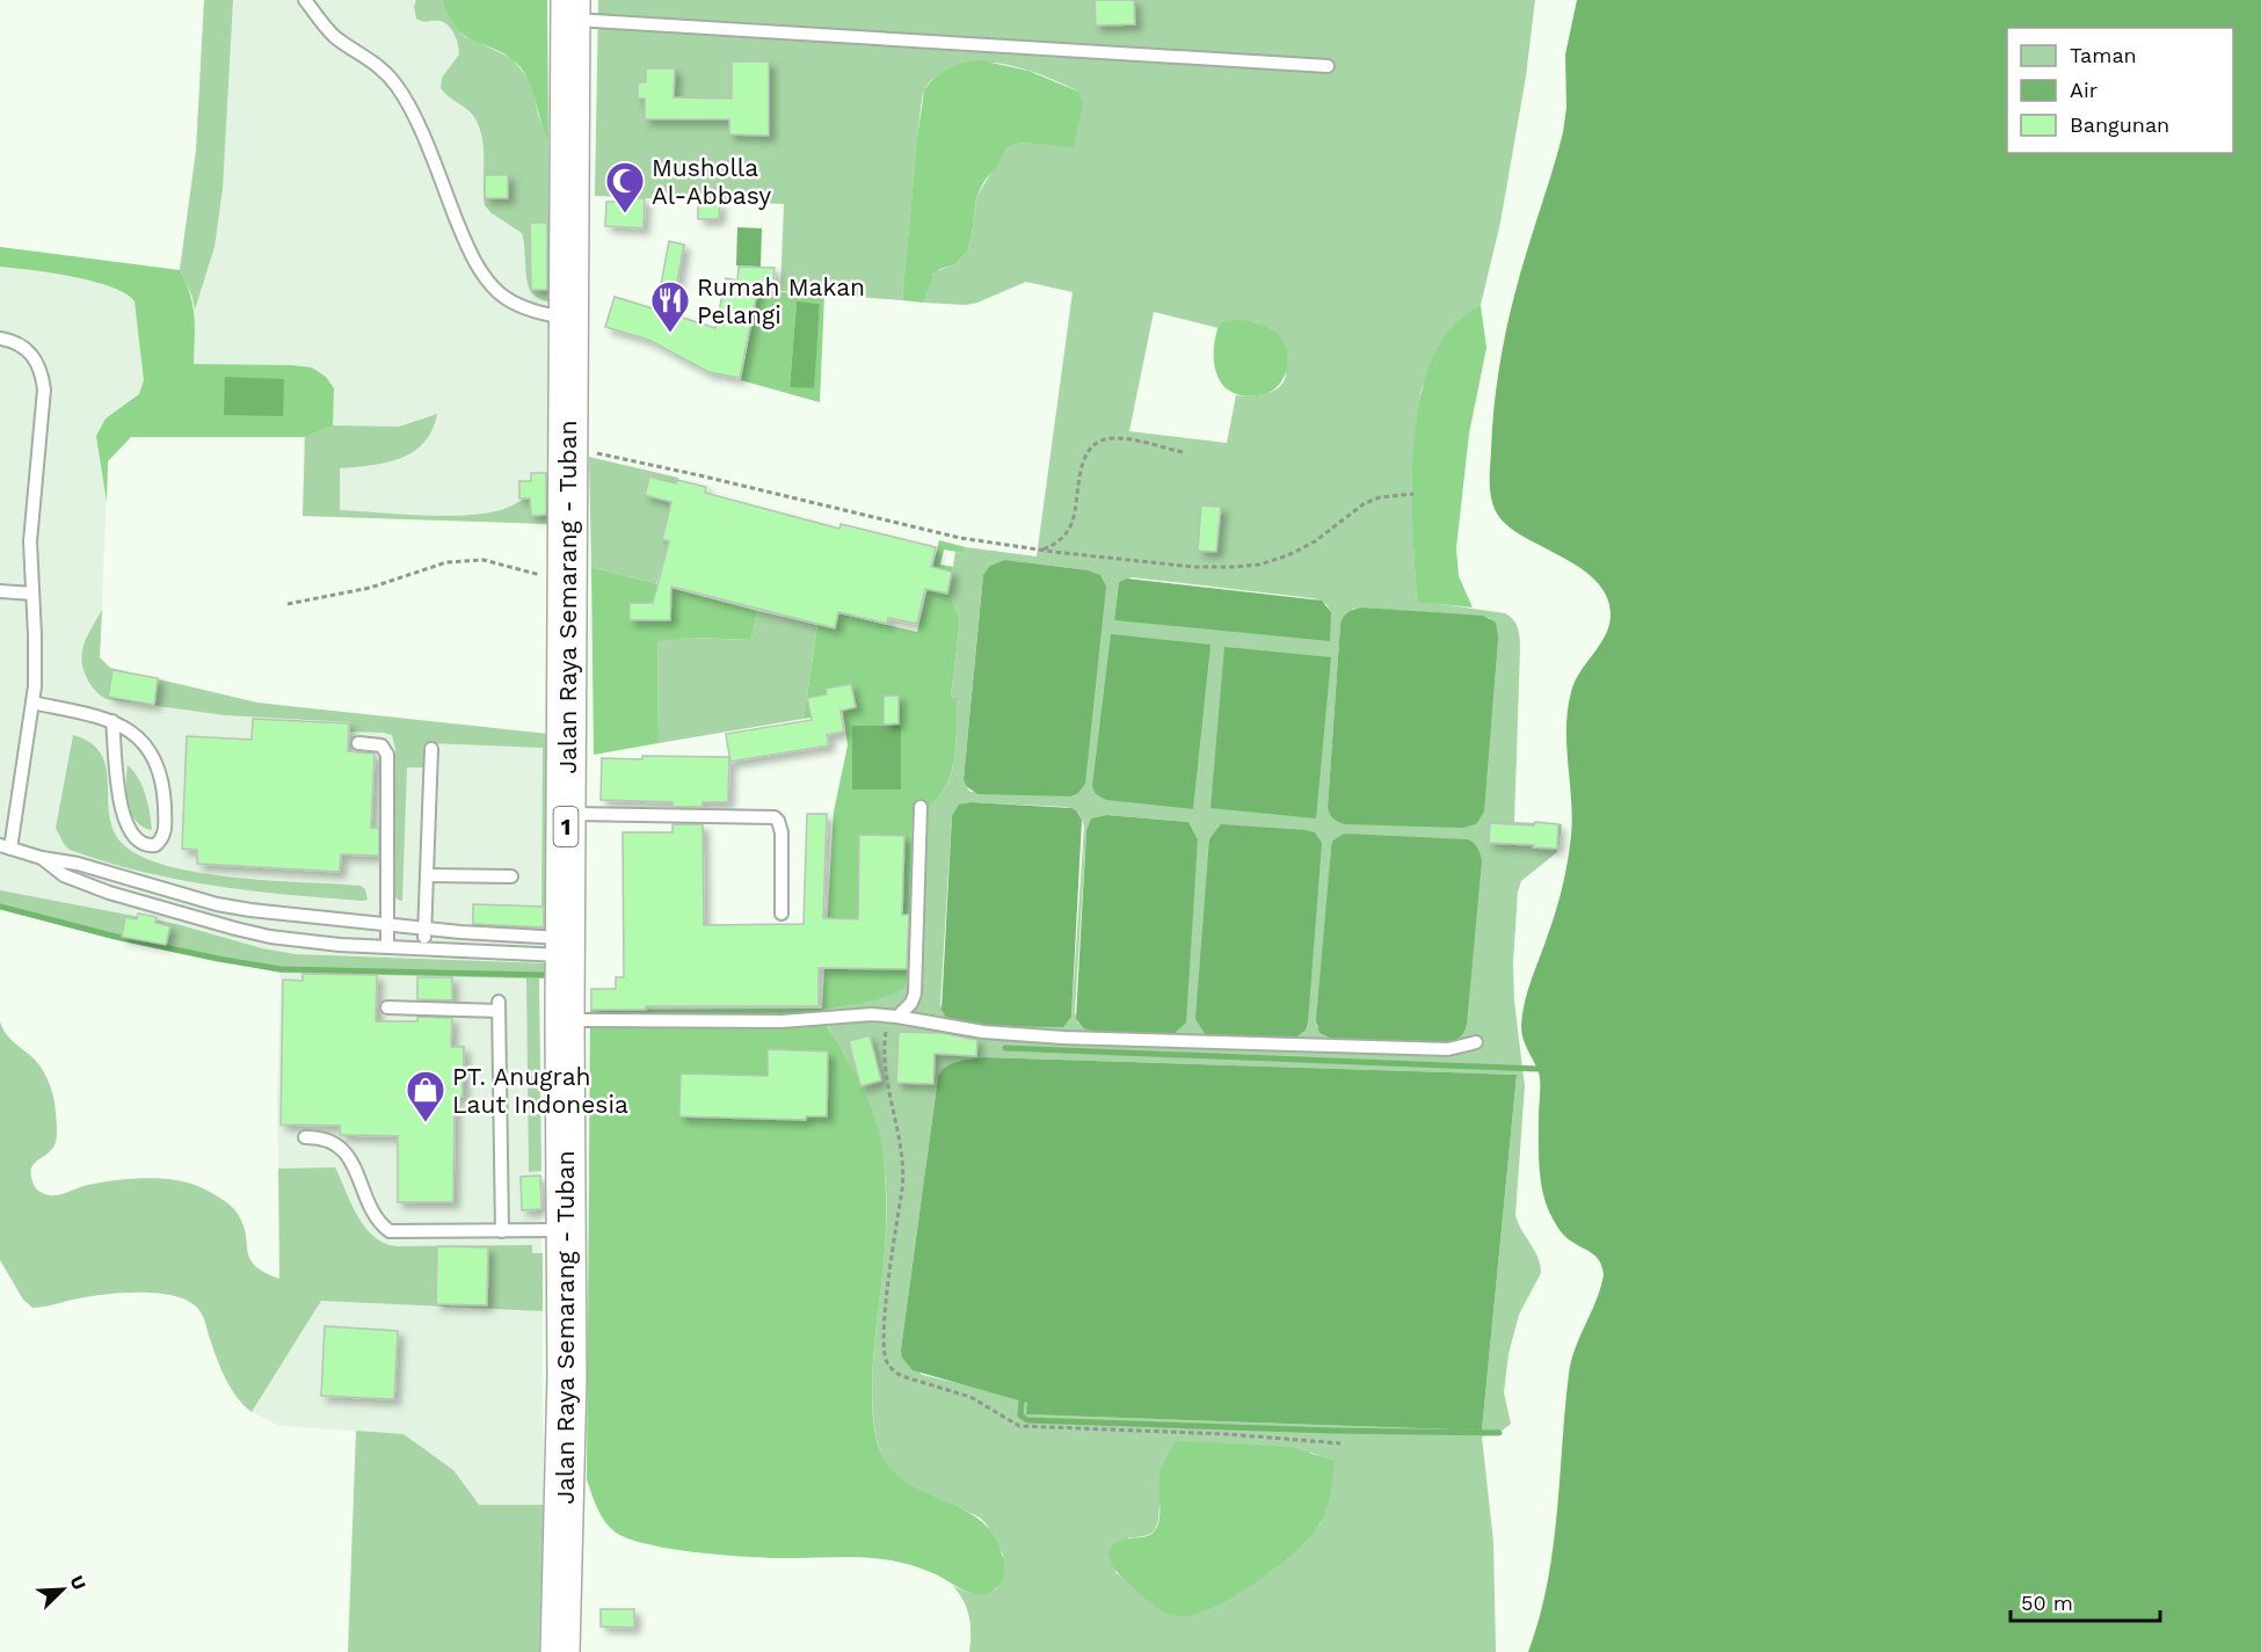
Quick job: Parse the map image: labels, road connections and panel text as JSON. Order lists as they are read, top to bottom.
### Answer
{
  "streets": {
    "highway": ["Jalan Raya Semarang - Tuban", "1"]
  },
  "places": {
    "mosque": ["Musholla Al-Abbasy"],
    "restaurant": ["Rumah Makan Pelangi"],
    "shop": ["PT. Anugrah Laut Indonesia"]
  },
  "legend": ["Taman", "Air", "Bangunan"],
  "scale_bar": "50 m",
  "north": "top right"
}
